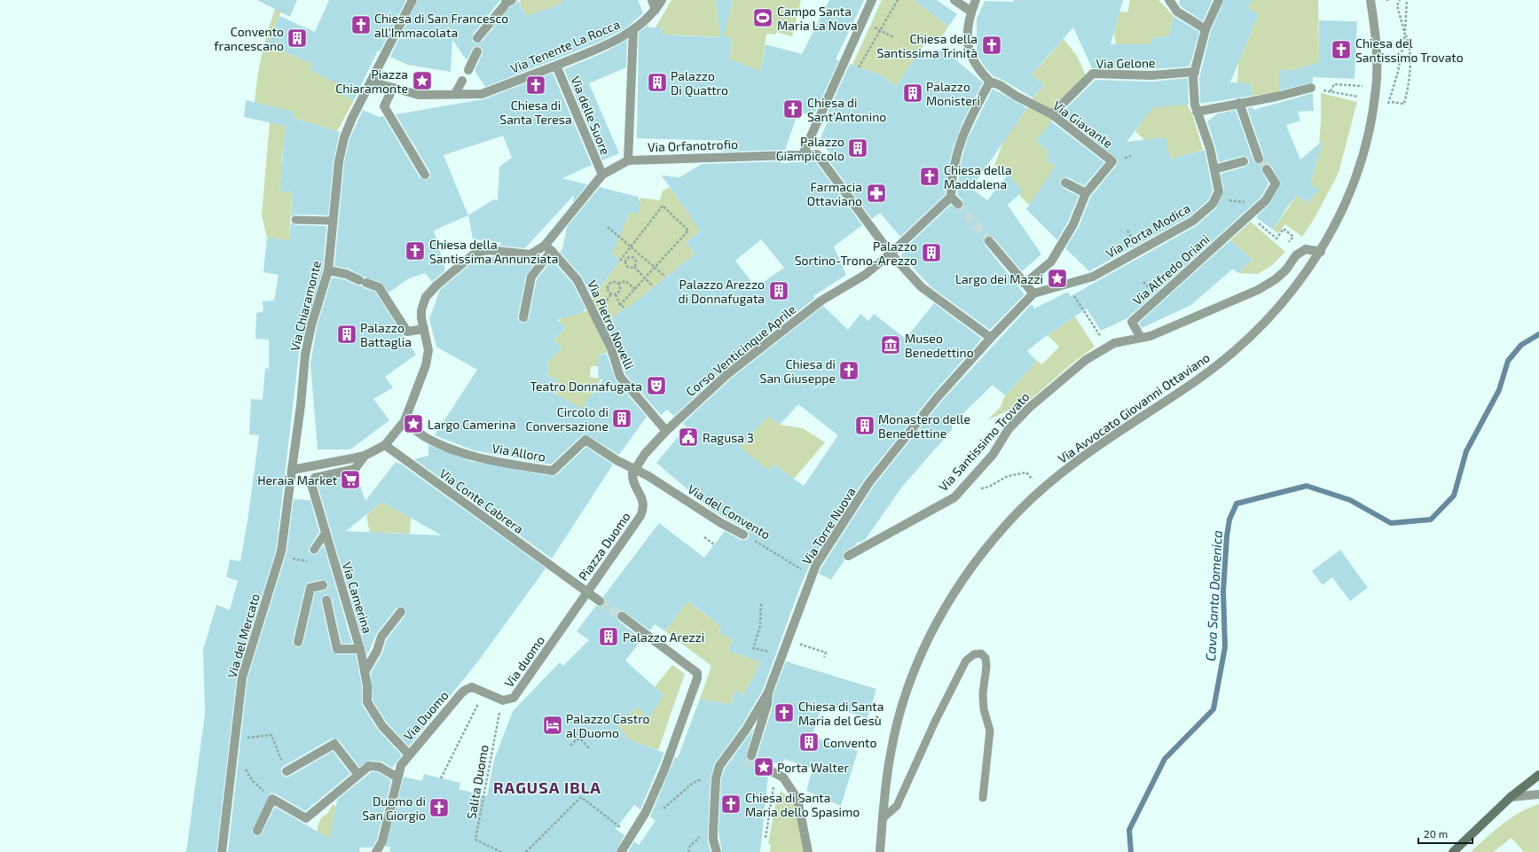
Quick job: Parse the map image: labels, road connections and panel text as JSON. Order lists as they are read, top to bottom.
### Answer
{
  "streets": {
    "street": [
      "Via Tenente La Rocca",
      "Via Gelone",
      "Via delle Suore",
      "Via Giavante",
      "Via Orfanotrofio",
      "Via Porta Modica",
      "Via Alfredo Oriani",
      "Via Chiaramonte",
      "Via Pietro Novelli",
      "Corso Venticinque Aprile",
      "Via Avvocato Giovanni Ottaviano",
      "Via Santissimo Trovato",
      "Via Alloro",
      "Via Conte Cabrera",
      "Via del Convento",
      "Via Torre Nuova",
      "Piazza Duomo",
      "Via Camerina",
      "Via del Mercato",
      "Via duomo",
      "Via Duomo"
    ],
    "path": ["Salita Duomo"]
  },
  "crossings": [
    ["Via Tenente La Rocca", "Via delle Suore"],
    ["Via Tenente La Rocca", "Via Chiaramonte"],
    ["Via Gelone", "Via Giavante"],
    ["Via delle Suore", "Via Orfanotrofio"],
    ["Via Orfanotrofio", "Via Pietro Novelli"],
    ["Via Orfanotrofio", "Corso Venticinque Aprile"],
    ["Via Orfanotrofio", "Via Alloro"],
    ["Via Orfanotrofio", "Via Torre Nuova"],
    ["Via Porta Modica", "Via Torre Nuova"],
    ["Via Alfredo Oriani", "Via Santissimo Trovato"],
    ["Via Chiaramonte", "Via del Mercato"],
    ["Via Pietro Novelli", "Corso Venticinque Aprile"],
    ["Corso Venticinque Aprile", "Via Alloro"],
    ["Corso Venticinque Aprile", "Via del Convento"],
    ["Corso Venticinque Aprile", "Piazza Duomo"],
    ["Via Alloro", "Via del Convento"],
    ["Via Alloro", "Piazza Duomo"],
    ["Via Conte Cabrera", "Piazza Duomo"],
    ["Via del Convento", "Via Torre Nuova"],
    ["Via del Convento", "Piazza Duomo"],
    ["Piazza Duomo", "Via duomo"],
    ["Via Camerina", "Via Duomo"],
    ["Via duomo", "Via Duomo"],
    ["Via duomo", "Salita Duomo"]
  ],
  "districts": ["RAGUSA IBLA"],
  "water": ["Cava Santa Domenica"],
  "places": {
    "sports": ["Campo Santa Maria La Nova"],
    "church": [
      "Chiesa di San Francesco all'Immacolata",
      "Chiesa della Santissima Trinità",
      "Chiesa del Santissimo Trovato",
      "Chiesa di Santa Teresa",
      "Chiesa di Sant'Antonino",
      "Chiesa della Maddalena",
      "Chiesa della Santissima Annunziata",
      "Chiesa di San Giuseppe",
      "Chiesa di Santa Maria del Gesù",
      "Chiesa di Santa Maria dello Spasimo",
      "Duomo di San Giorgio"
    ],
    "building": [
      "Convento francescano",
      "Palazzo Di Quattro",
      "Palazzo Monisteri",
      "Palazzo Giampiccolo",
      "Palazzo Sortino-Trono-Arezzo",
      "Palazzo Arezzo di Donnafugata",
      "Palazzo Battaglia",
      "Circolo di Conversazione",
      "Monastero delle Benedettine",
      "Palazzo Arezzi",
      "Convento"
    ],
    "place": [
      "Piazza Chiaramonte",
      "Largo dei Mazzi",
      "Largo Camerina",
      "Porta Walter"
    ],
    "pharmacy": ["Farmacia Ottaviano"],
    "museum": ["Museo Benedettino"],
    "theatre": ["Teatro Donnafugata"],
    "public building": ["Ragusa 3"],
    "supermarket": ["Heraia Market"],
    "hotel": ["Palazzo Castro al Duomo"]
  },
  "scale_bar": "20 m"
}
